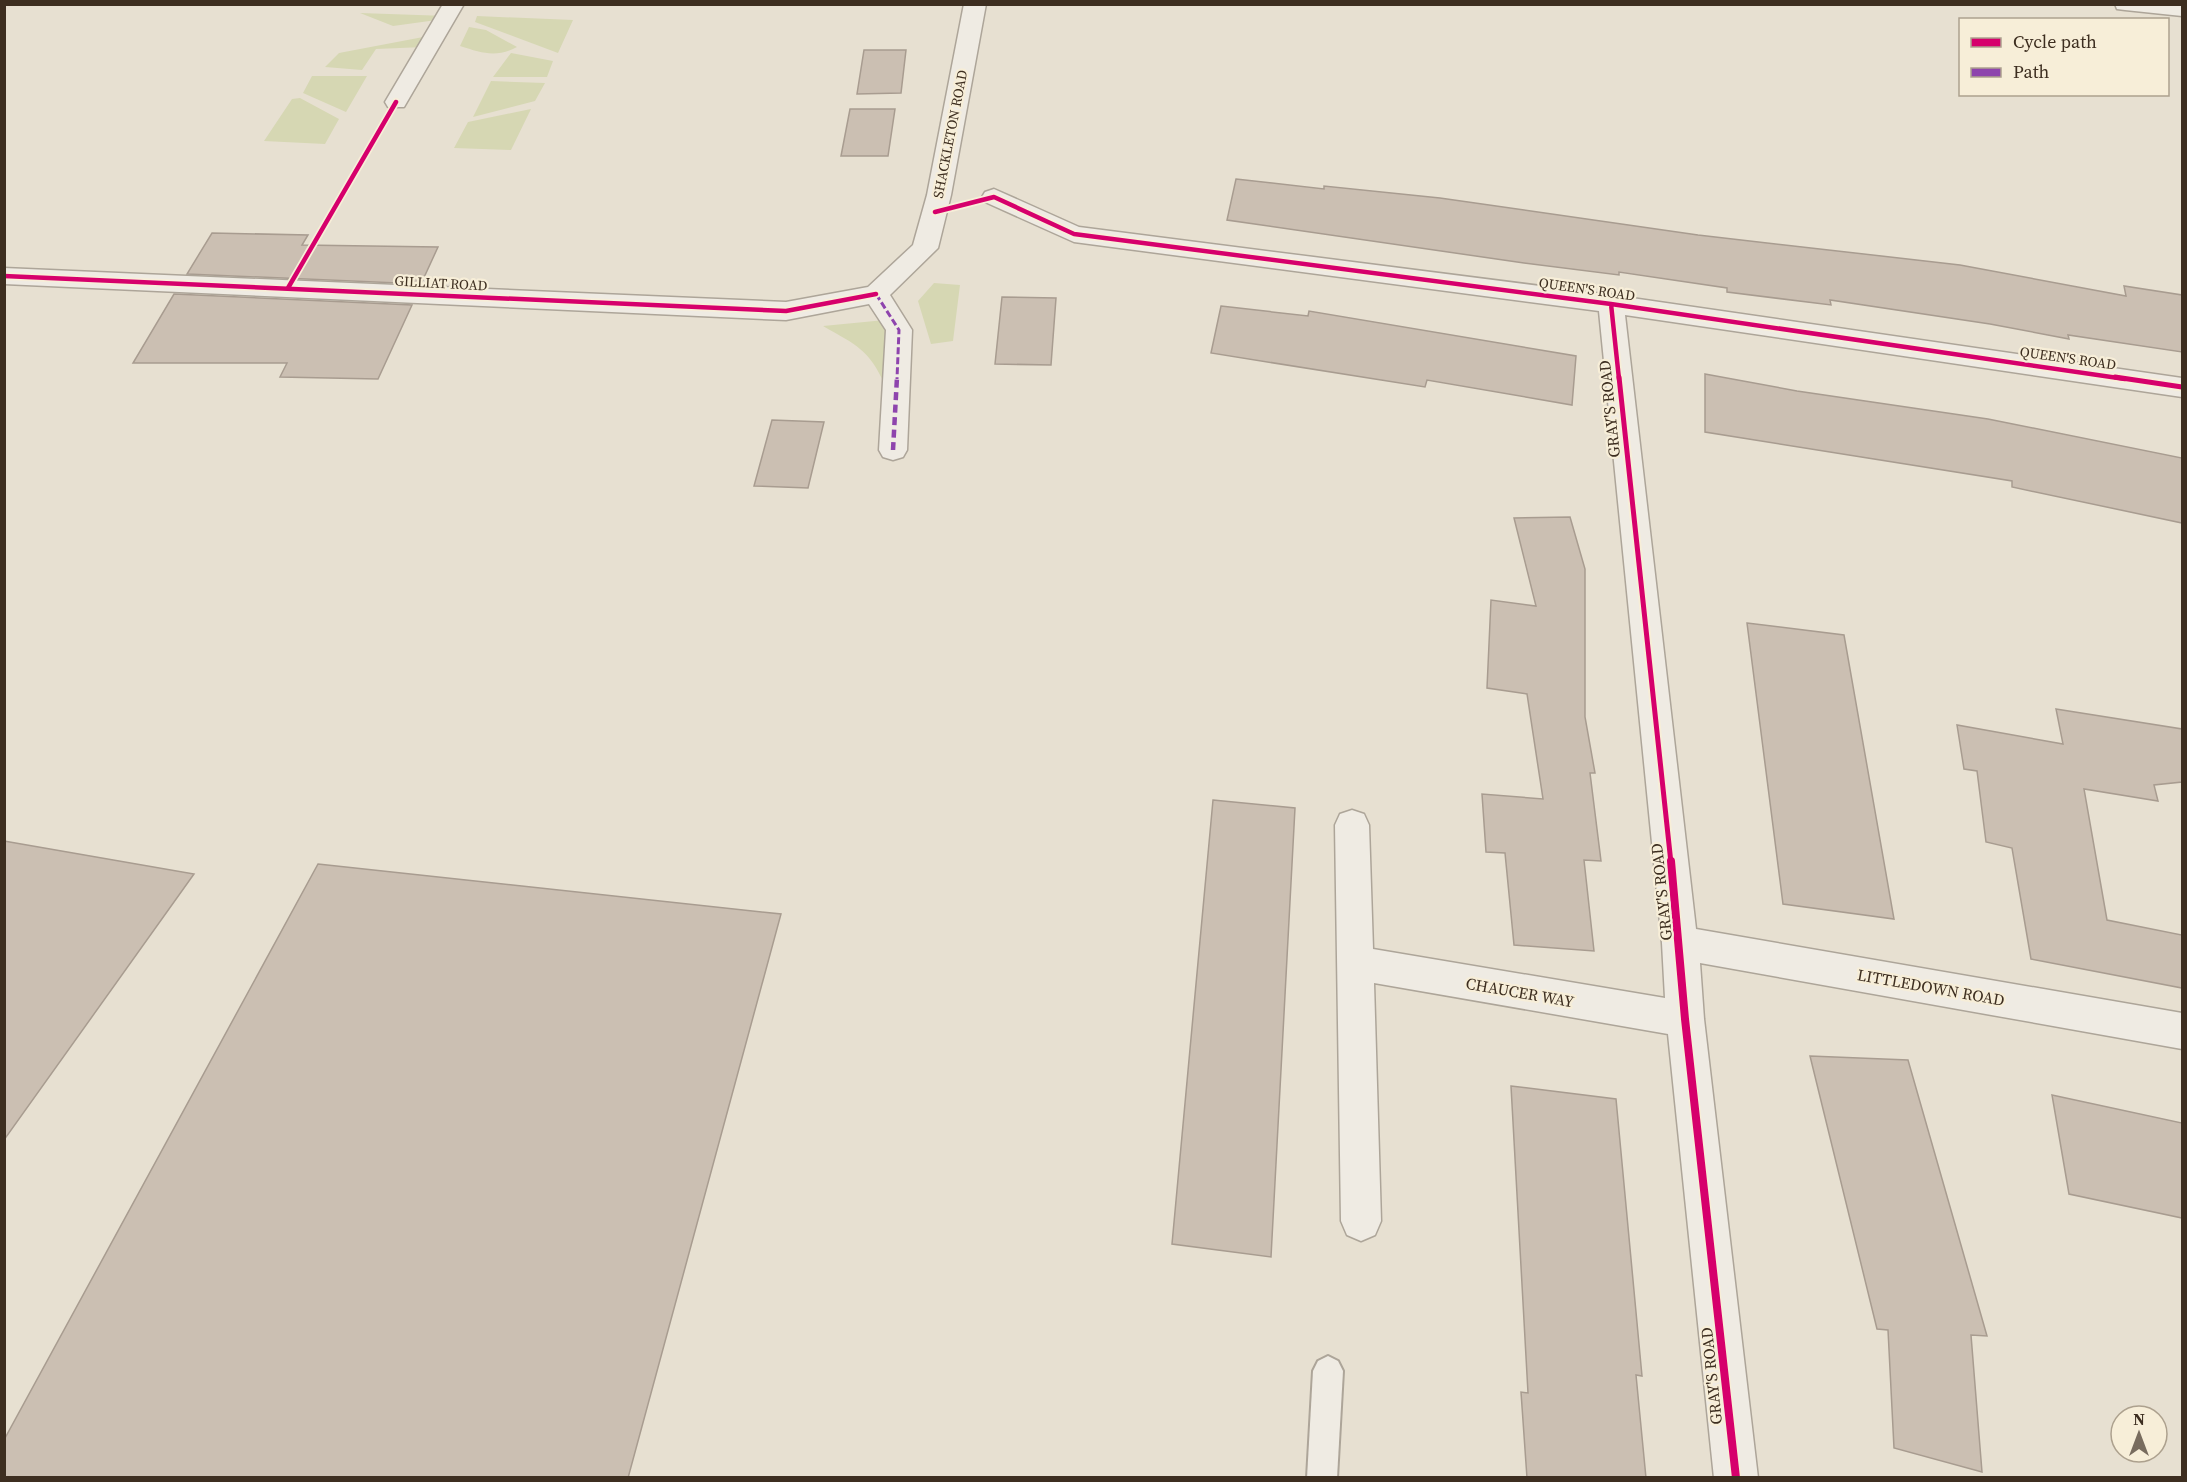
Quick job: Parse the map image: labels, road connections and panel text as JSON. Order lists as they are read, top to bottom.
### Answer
{
  "streets": {
    "street": [
      "SHACKLETON ROAD",
      "GILLIAT ROAD",
      "QUEEN'S ROAD",
      "GRAY'S ROAD",
      "LITTLEDOWN ROAD",
      "CHAUCER WAY"
    ]
  },
  "crossings": [
    ["SHACKLETON ROAD", "GILLIAT ROAD"],
    ["QUEEN'S ROAD", "GRAY'S ROAD"],
    ["GRAY'S ROAD", "LITTLEDOWN ROAD"],
    ["GRAY'S ROAD", "CHAUCER WAY"]
  ],
  "legend": ["Cycle path", "Path"],
  "north": "top"
}
